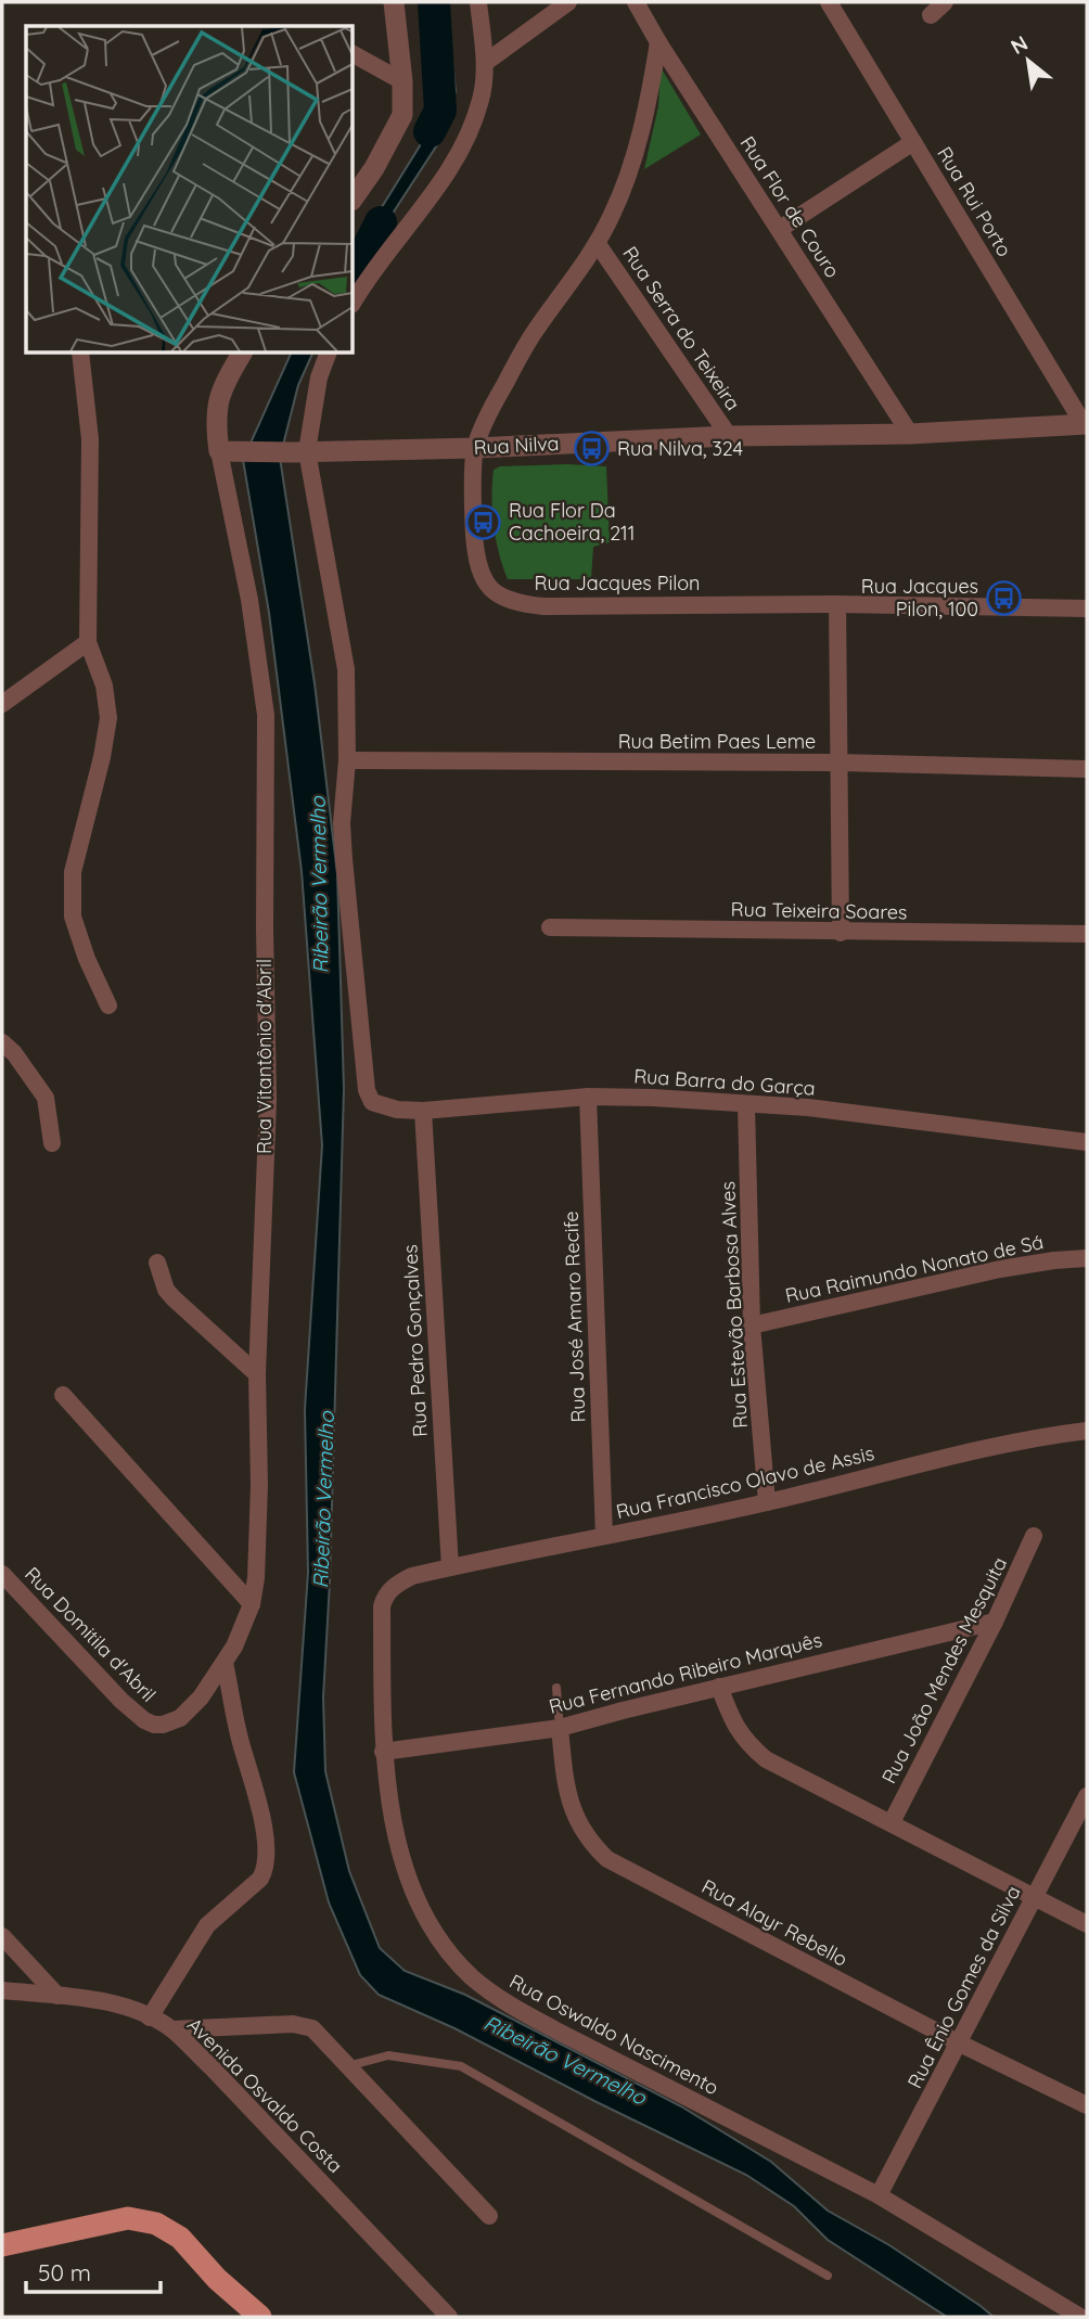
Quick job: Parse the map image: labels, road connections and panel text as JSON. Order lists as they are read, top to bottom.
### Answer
{
  "streets": {
    "street": [
      "Rua Rui Porto",
      "Rua Flor de Couro",
      "Rua Serra do Teixeira",
      "Rua Nilva",
      "Rua Jacques Pilon",
      "Rua Betim Paes Leme",
      "Rua Teixeira Soares",
      "Rua Vitantônio d'Abril",
      "Rua Barra do Garça",
      "Rua Raimundo Nonato de Sá",
      "Rua Estevão Barbosa Alves",
      "Rua José Amaro Recife",
      "Rua Pedro Gonçalves",
      "Rua Francisco Olavo de Assis",
      "Rua Domitila d'Abril",
      "Rua João Mendes Mesquita",
      "Rua Fernando Ribeiro Marquês",
      "Rua Alayr Rebello",
      "Rua Ênio Gomes da Silva",
      "Rua Oswaldo Nascimento",
      "Avenida Osvaldo Costa"
    ]
  },
  "crossings": [
    ["Rua Rui Porto", "Rua Nilva"],
    ["Rua Flor de Couro", "Rua Nilva"],
    ["Rua Flor de Couro", "Rua Jacques Pilon"],
    ["Rua Serra do Teixeira", "Rua Nilva"],
    ["Rua Serra do Teixeira", "Rua Jacques Pilon"],
    ["Rua Nilva", "Rua Jacques Pilon"],
    ["Rua Nilva", "Rua Vitantônio d'Abril"],
    ["Rua Betim Paes Leme", "Rua Barra do Garça"],
    ["Rua Vitantônio d'Abril", "Rua Domitila d'Abril"],
    ["Rua Barra do Garça", "Rua Estevão Barbosa Alves"],
    ["Rua Barra do Garça", "Rua José Amaro Recife"],
    ["Rua Barra do Garça", "Rua Pedro Gonçalves"],
    ["Rua Raimundo Nonato de Sá", "Rua Estevão Barbosa Alves"],
    ["Rua Estevão Barbosa Alves", "Rua Francisco Olavo de Assis"],
    ["Rua José Amaro Recife", "Rua Francisco Olavo de Assis"],
    ["Rua Pedro Gonçalves", "Rua Francisco Olavo de Assis"],
    ["Rua Francisco Olavo de Assis", "Rua Oswaldo Nascimento"],
    ["Rua João Mendes Mesquita", "Rua Fernando Ribeiro Marquês"],
    ["Rua Fernando Ribeiro Marquês", "Rua Alayr Rebello"],
    ["Rua Fernando Ribeiro Marquês", "Rua Oswaldo Nascimento"],
    ["Rua Alayr Rebello", "Rua Ênio Gomes da Silva"],
    ["Rua Ênio Gomes da Silva", "Rua Oswaldo Nascimento"]
  ],
  "water": ["Ribeirão Vermelho"],
  "places": {
    "bus stop": ["Rua Nilva, 324", "Rua Flor Da Cachoeira, 211", "Rua Jacques Pilon, 100"]
  },
  "scale_bar": "50 m",
  "north": "top left"
}
